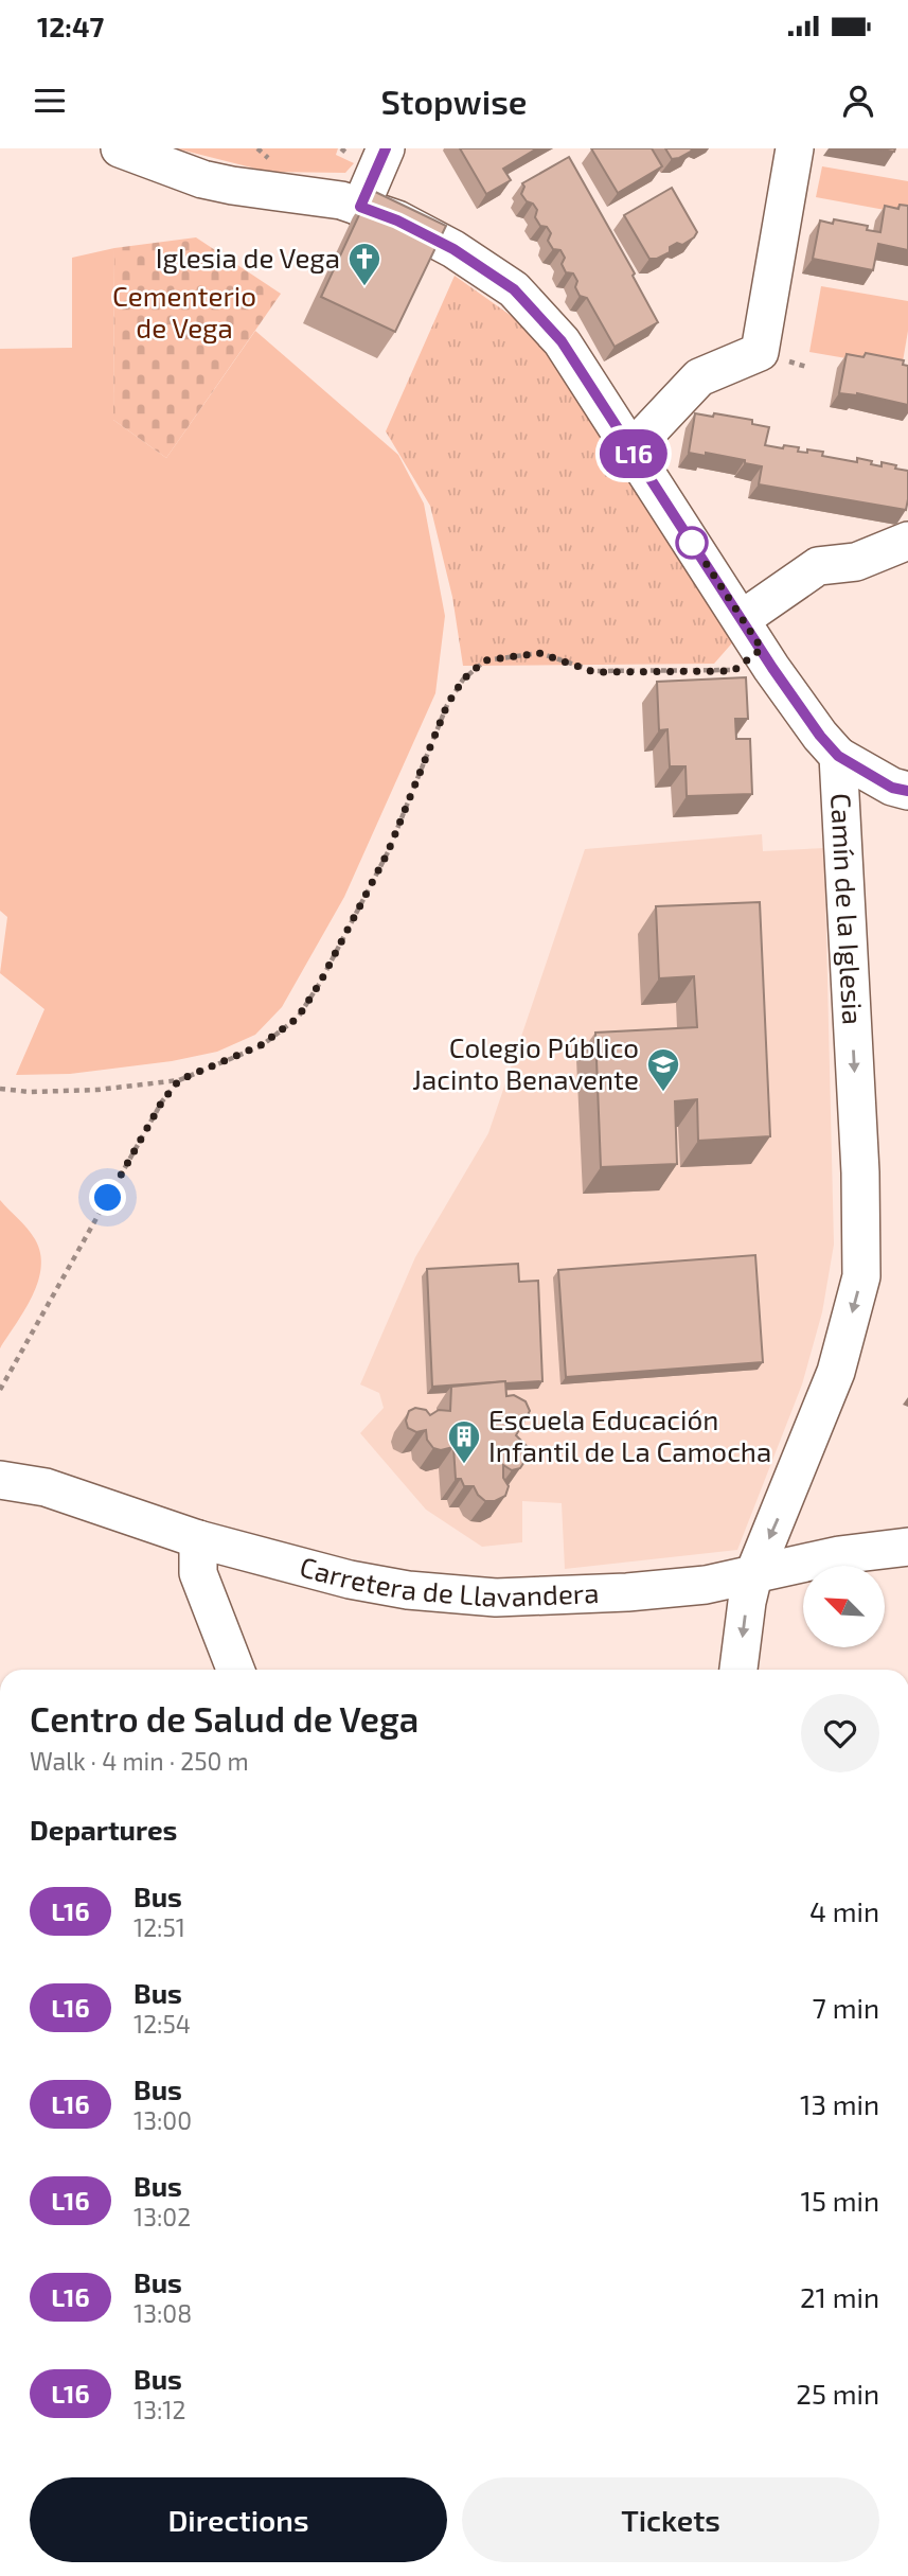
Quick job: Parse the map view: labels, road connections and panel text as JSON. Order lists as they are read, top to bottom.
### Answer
{
  "streets": {
    "street": ["Camín de la Iglesia", "Carretera de Llavandera"]
  },
  "crossings": [
    ["Camín de la Iglesia", "Carretera de Llavandera"]
  ],
  "one_way": ["Camín de la Iglesia"],
  "parks": ["Cementerio de Vega"],
  "places": {
    "church": ["Iglesia de Vega"],
    "school or university": ["Colegio Público Jacinto Benavente"],
    "building": ["Escuela Educación Infantil de La Camocha"]
  },
  "lines": ["bus line L16"],
  "north": "top left",
  "page": {
    "status": "12:47",
    "header": "Stopwise",
    "on_map": "L16",
    "heading": [
      ["Centro de Salud de Vega", "Walk · 4 min · 250 m"],
      "Departures"
    ],
    "list": [
      {
        "mark": "L16",
        "name": "Bus",
        "note": "12:51",
        "value": "4 min"
      },
      {
        "mark": "L16",
        "name": "Bus",
        "note": "12:54",
        "value": "7 min"
      },
      {
        "mark": "L16",
        "name": "Bus",
        "note": "13:00",
        "value": "13 min"
      },
      {
        "mark": "L16",
        "name": "Bus",
        "note": "13:02",
        "value": "15 min"
      },
      {
        "mark": "L16",
        "name": "Bus",
        "note": "13:08",
        "value": "21 min"
      },
      {
        "mark": "L16",
        "name": "Bus",
        "note": "13:12",
        "value": "25 min"
      }
    ],
    "buttons": ["Directions", "Tickets"]
  }
}
